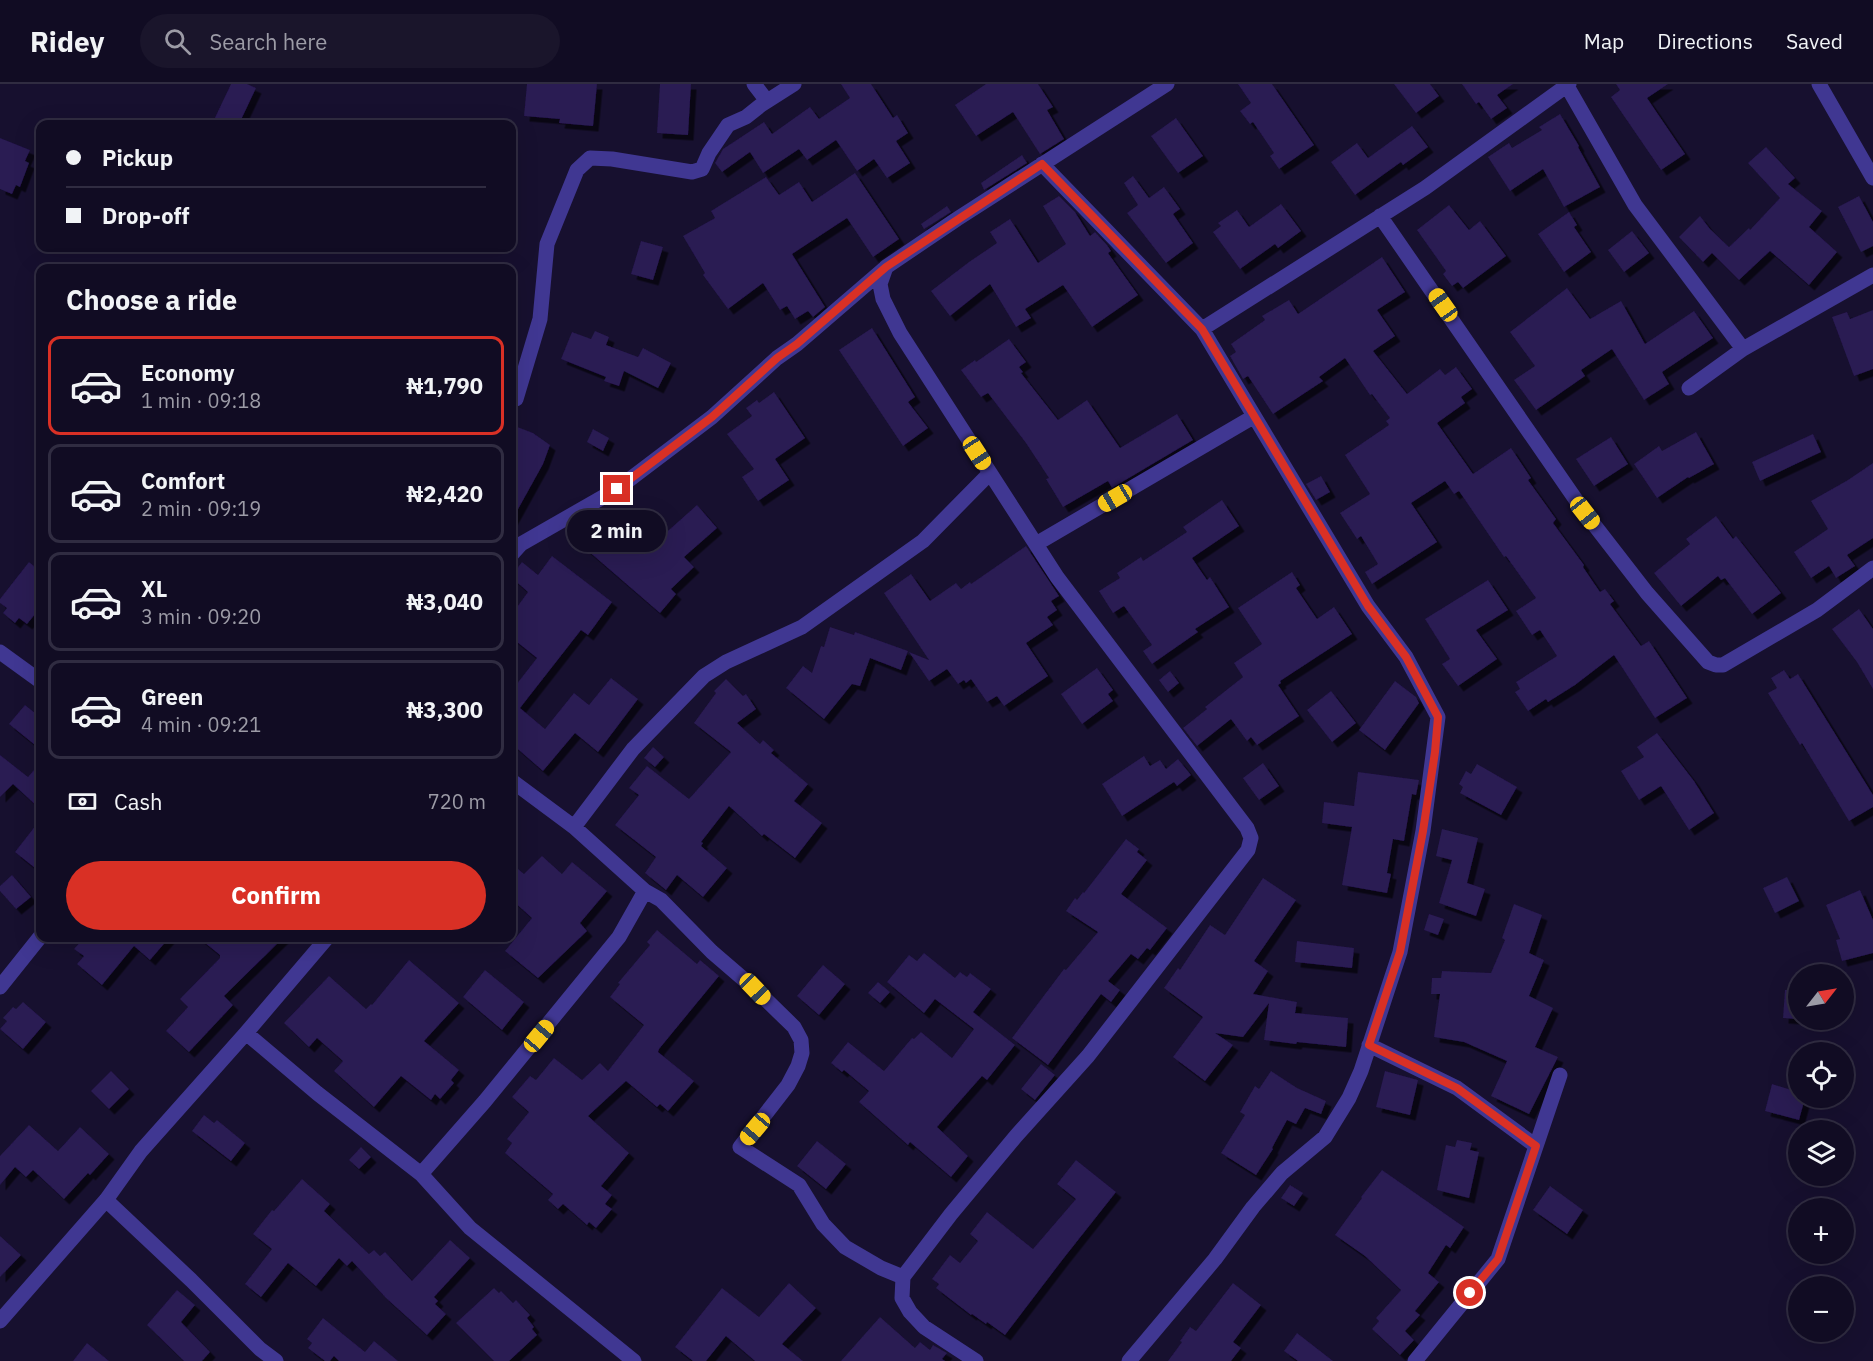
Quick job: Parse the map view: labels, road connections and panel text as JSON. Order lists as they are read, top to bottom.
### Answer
{
  "north": "top right",
  "page": {
    "header": "Ridey",
    "search": "Search here",
    "nav": ["Map", "Directions", "Saved"],
    "banner": ["Pickup", "Drop-off"],
    "heading": "Choose a ride",
    "list": [
      {
        "name": "Economy",
        "note": "1 min · 09:18",
        "value": "₦1,790"
      },
      {
        "name": "Comfort",
        "note": "2 min · 09:19",
        "value": "₦2,420"
      },
      {
        "name": "XL",
        "note": "3 min · 09:20",
        "value": "₦3,040"
      },
      {
        "name": "Green",
        "note": "4 min · 09:21",
        "value": "₦3,300"
      }
    ],
    "bubble": "2 min",
    "pay": ["Cash", "720 m"],
    "buttons": "Confirm",
    "map_buttons": ["+", "−"]
  }
}
